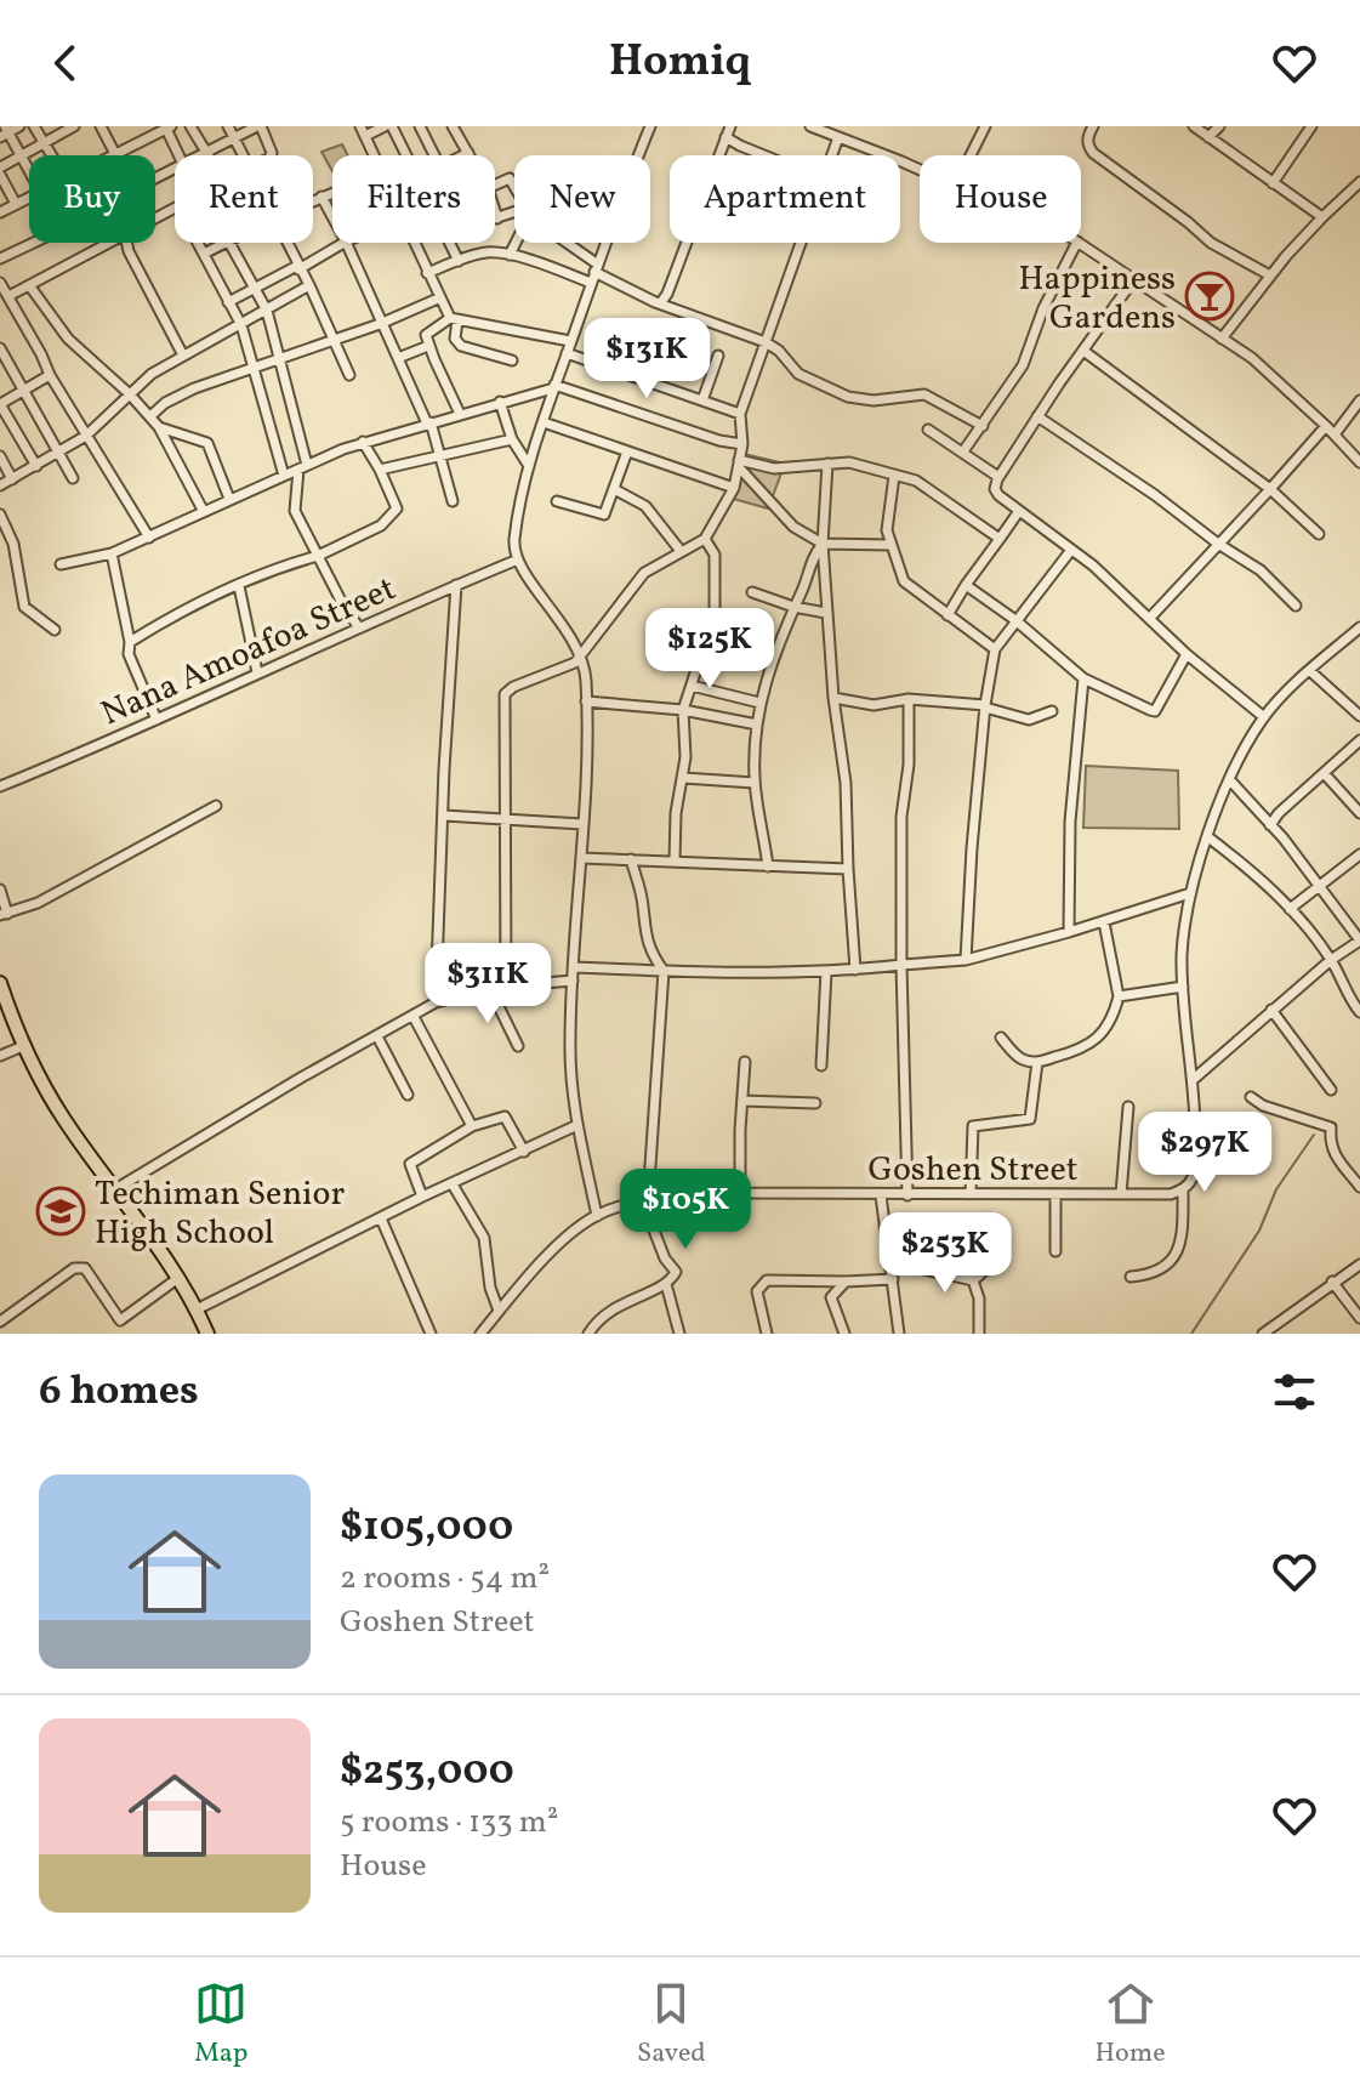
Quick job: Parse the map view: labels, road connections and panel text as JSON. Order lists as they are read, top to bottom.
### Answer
{
  "streets": {
    "street": ["Nana Amoafoa Street", "Goshen Street"]
  },
  "places": {
    "bar": ["Happiness Gardens"],
    "school or university": ["Techiman Senior High School"]
  },
  "page": {
    "header": "Homiq",
    "chip": [
      "Buy",
      "Rent",
      "Filters",
      "New",
      "Apartment",
      "House"
    ],
    "price": [
      "$131K",
      "$125K",
      "$311K",
      "$297K",
      "$105K",
      "$253K"
    ],
    "heading": "6 homes",
    "list": [
      {
        "name": "$105,000",
        "note": "2 rooms · 54 m² · Goshen Street"
      },
      {
        "name": "$253,000",
        "note": "5 rooms · 133 m² · House"
      }
    ],
    "tabs": ["Map", "Saved", "Home"]
  }
}
